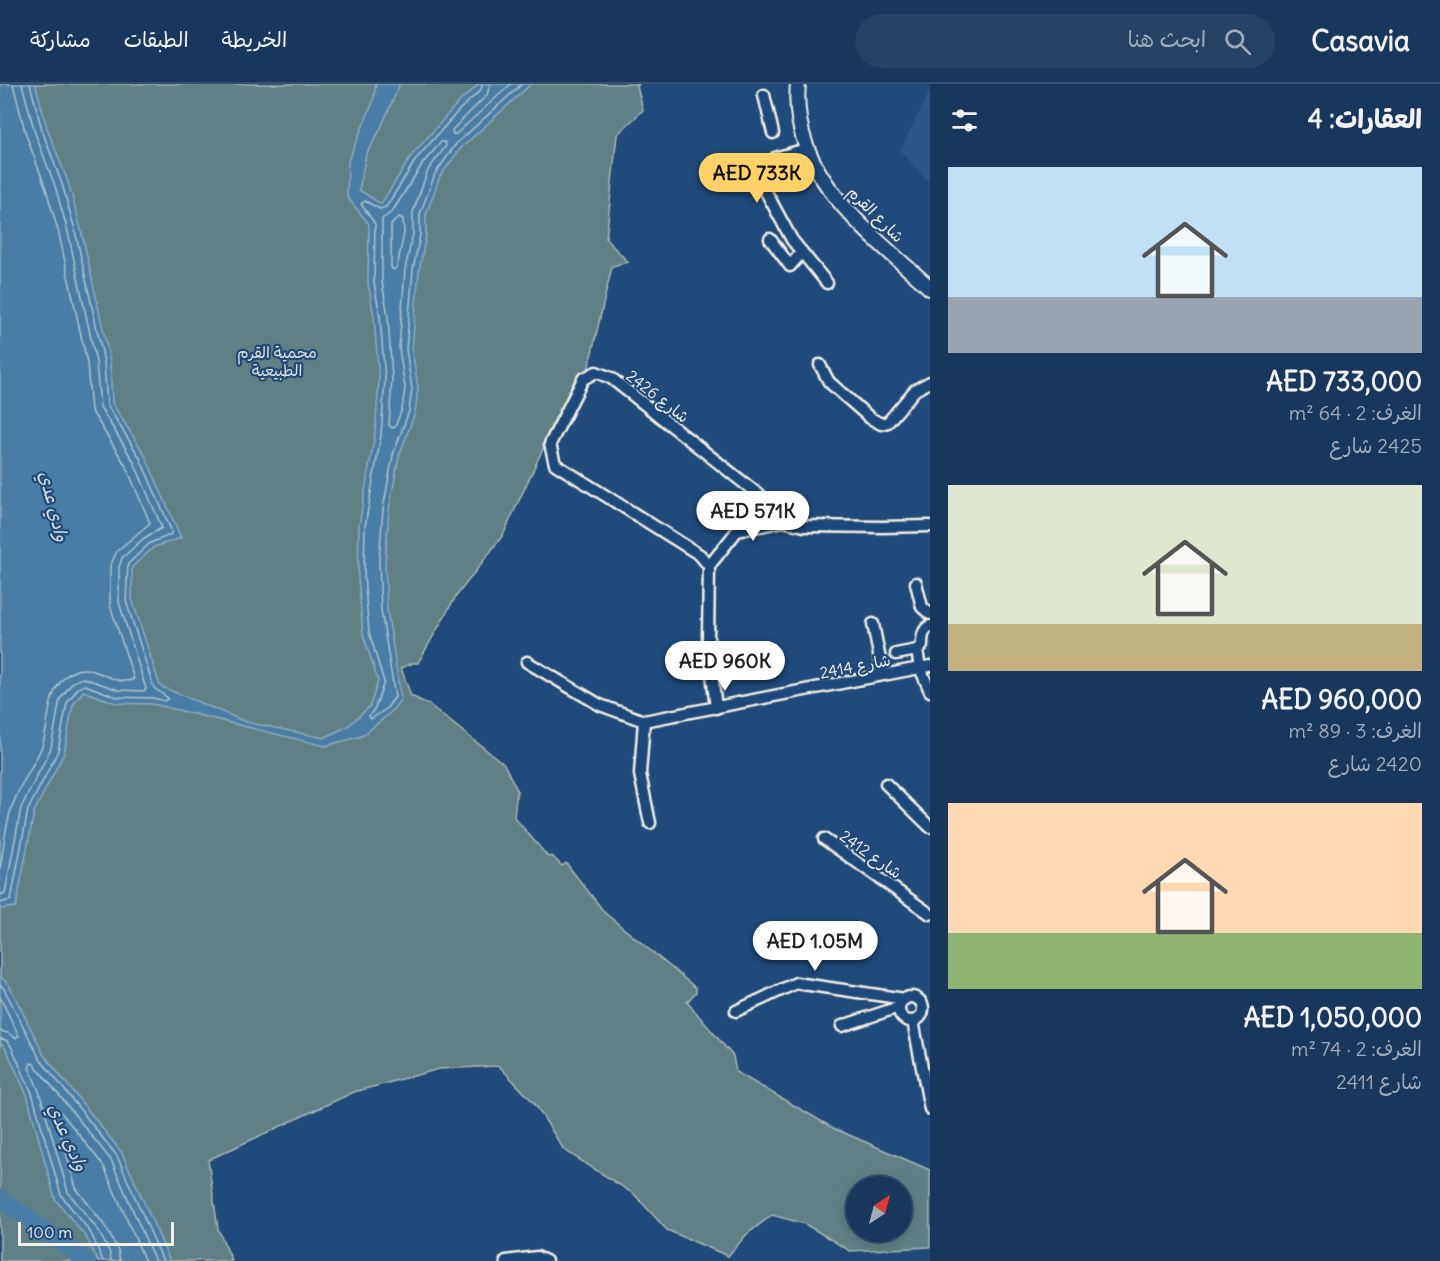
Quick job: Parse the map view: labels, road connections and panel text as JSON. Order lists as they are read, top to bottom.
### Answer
{
  "streets": {
    "main road": ["شارع القرم"],
    "street": ["2426 شارع", "2414 شارع", "2412 شارع"]
  },
  "water": ["وادي عدي"],
  "parks": ["محمية القرم الطبيعية"],
  "scale_bar": "100 m",
  "north": "top right",
  "page": {
    "header": "Casavia",
    "search": "ابحث هنا",
    "nav": ["الخريطة", "الطبقات", "مشاركة"],
    "heading": "العقارات: 4",
    "price": [
      "AED 733K",
      "AED 571K",
      "AED 960K",
      "AED 1.05M"
    ],
    "list": [
      {
        "name": "AED 733,000",
        "note": "الغرف: 2 · 64 m² · 2425 شارع"
      },
      {
        "name": "AED 960,000",
        "note": "الغرف: 3 · 89 m² · 2420 شارع"
      },
      {
        "name": "AED 1,050,000",
        "note": "الغرف: 2 · 74 m² · شارع 2411"
      }
    ],
    "scale": "100 m"
  }
}
